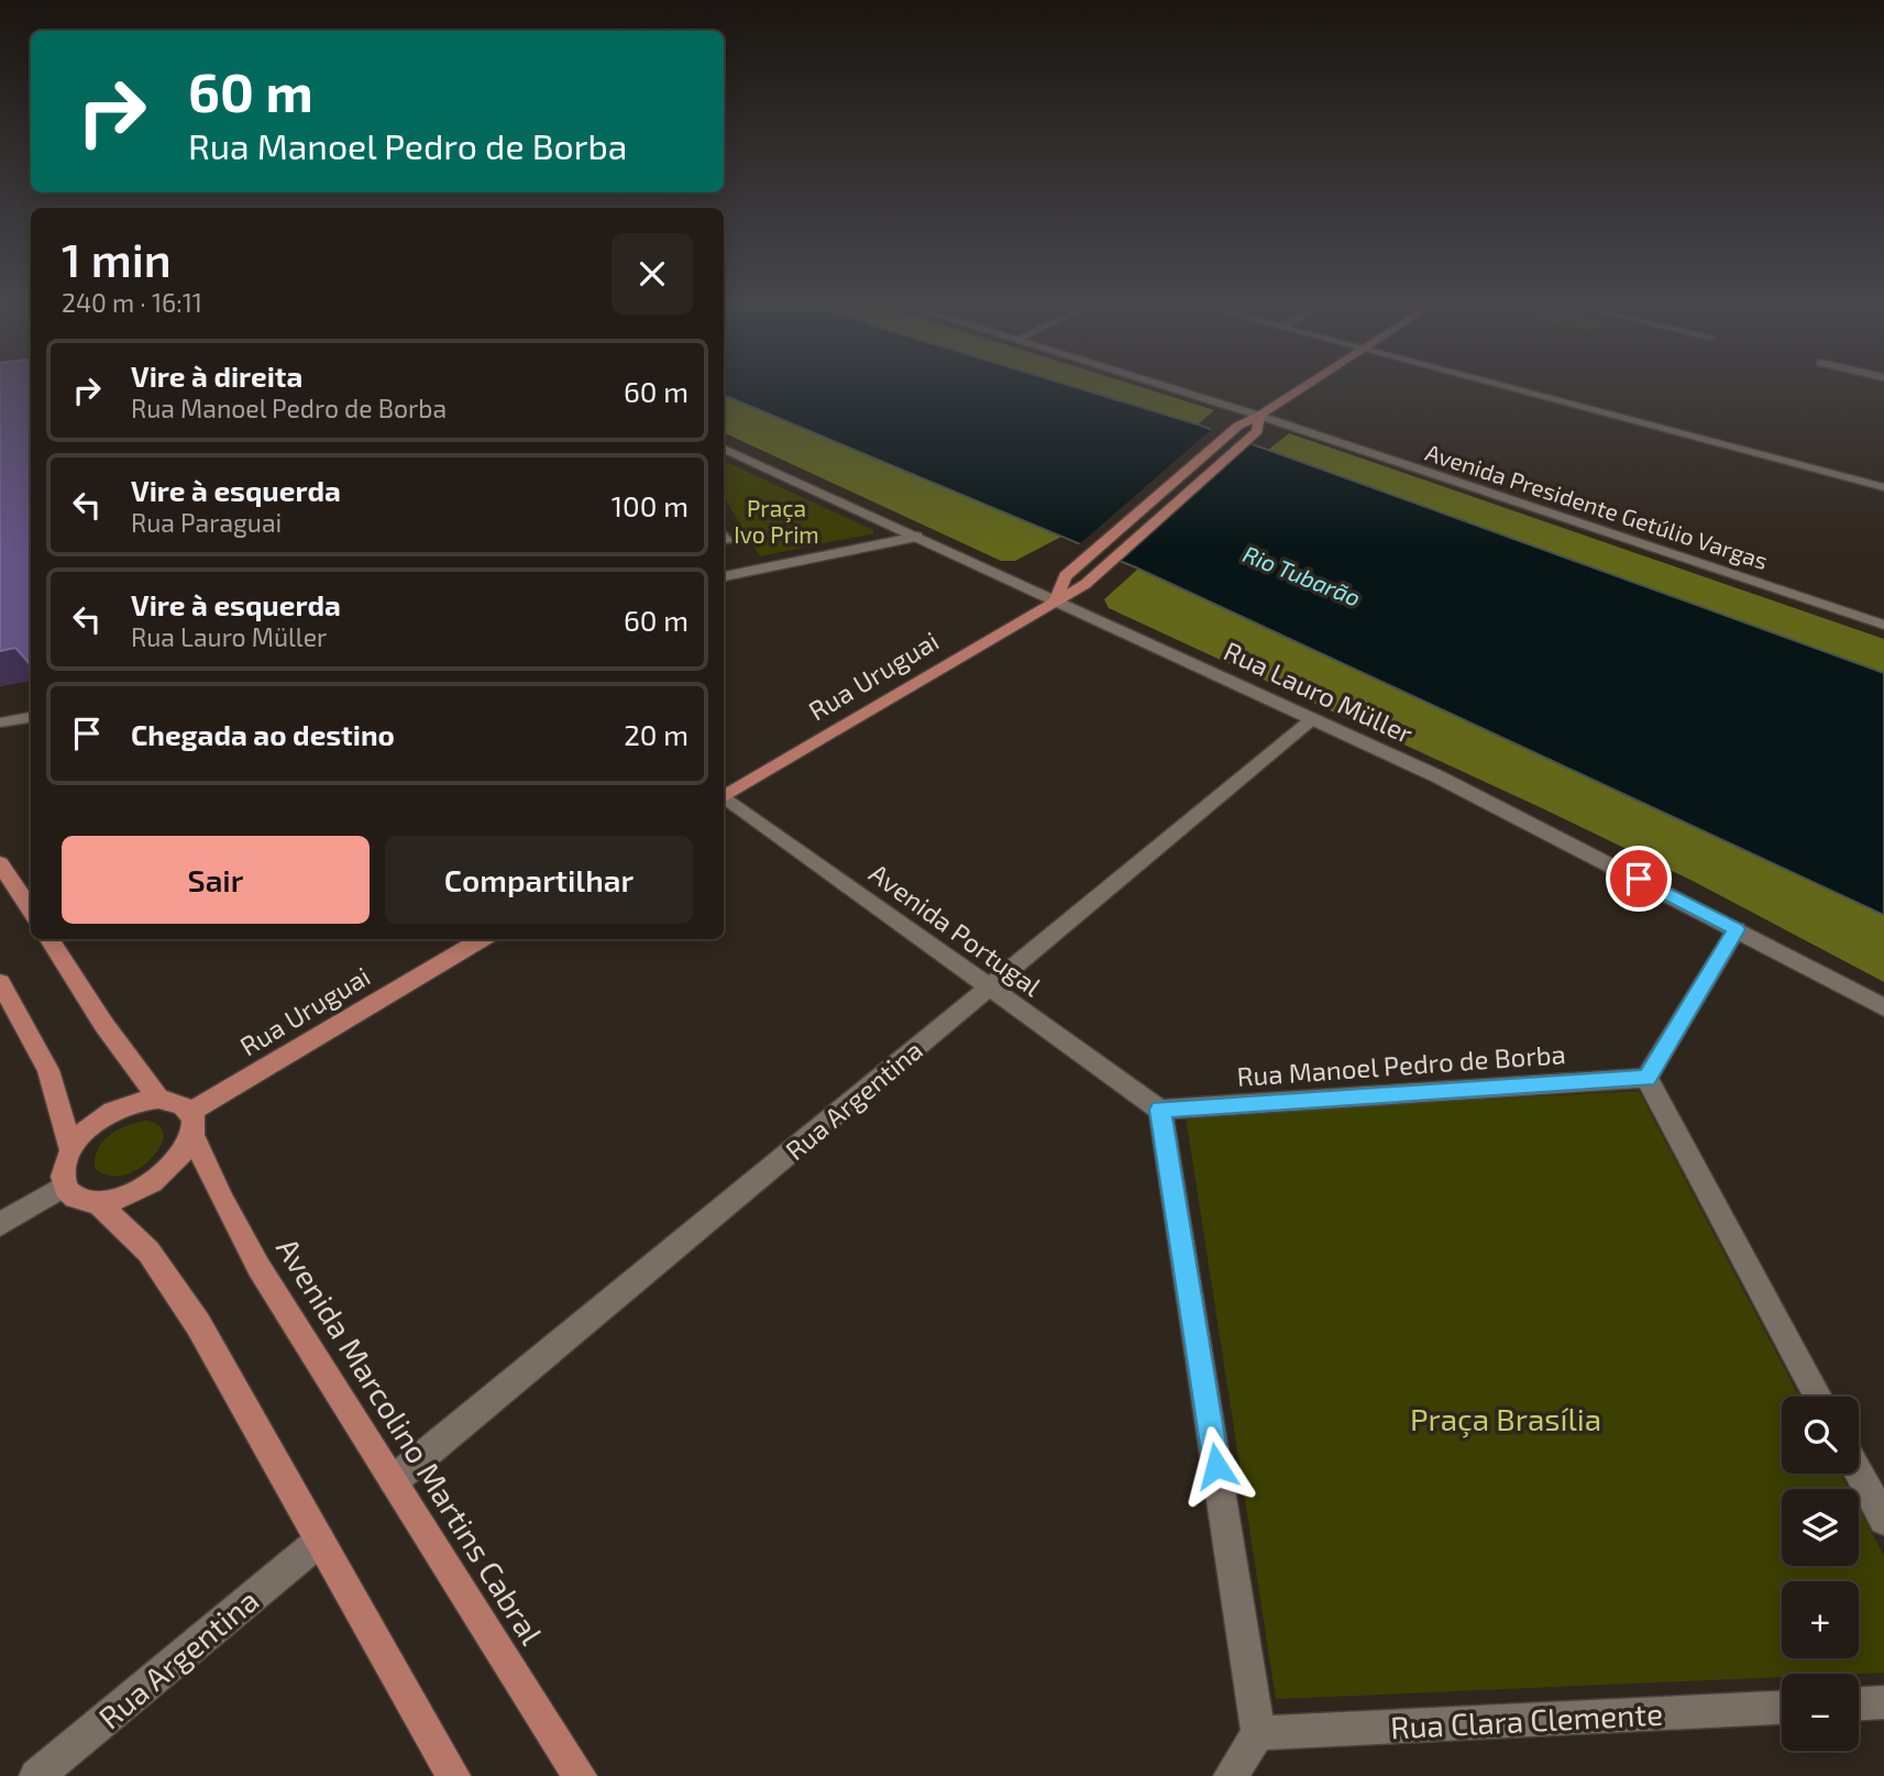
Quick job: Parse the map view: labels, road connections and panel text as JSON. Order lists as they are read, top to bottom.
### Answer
{
  "streets": {
    "main road": ["Rua Uruguai", "Avenida Marcolino Martins Cabral"],
    "street": [
      "Avenida Presidente Getúlio Vargas",
      "Rua Lauro Müller",
      "Avenida Portugal",
      "Rua Manoel Pedro de Borba",
      "Rua Argentina",
      "Rua Clara Clemente"
    ]
  },
  "crossings": [
    ["Avenida Presidente Getúlio Vargas", "Rua Uruguai"],
    ["Rua Uruguai", "Rua Lauro Müller"],
    ["Rua Uruguai", "Avenida Marcolino Martins Cabral"],
    ["Rua Lauro Müller", "Rua Argentina"],
    ["Avenida Portugal", "Rua Manoel Pedro de Borba"],
    ["Avenida Portugal", "Rua Argentina"],
    ["Rua Argentina", "Avenida Marcolino Martins Cabral"]
  ],
  "water": ["Rio Tubarão"],
  "parks": ["Praça Ivo Prim", "Praça Brasília"],
  "page": {
    "turn": ["60 m", "Rua Manoel Pedro de Borba"],
    "heading": ["1 min", "240 m · 16:11"],
    "list": [
      {
        "name": "Vire à direita",
        "note": "Rua Manoel Pedro de Borba",
        "value": "60 m"
      },
      {
        "name": "Vire à esquerda",
        "note": "Rua Paraguai",
        "value": "100 m"
      },
      {
        "name": "Vire à esquerda",
        "note": "Rua Lauro Müller",
        "value": "60 m"
      },
      {
        "name": "Chegada ao destino",
        "value": "20 m"
      }
    ],
    "buttons": ["Sair", "Compartilhar"],
    "map_buttons": ["+", "−"]
  }
}
